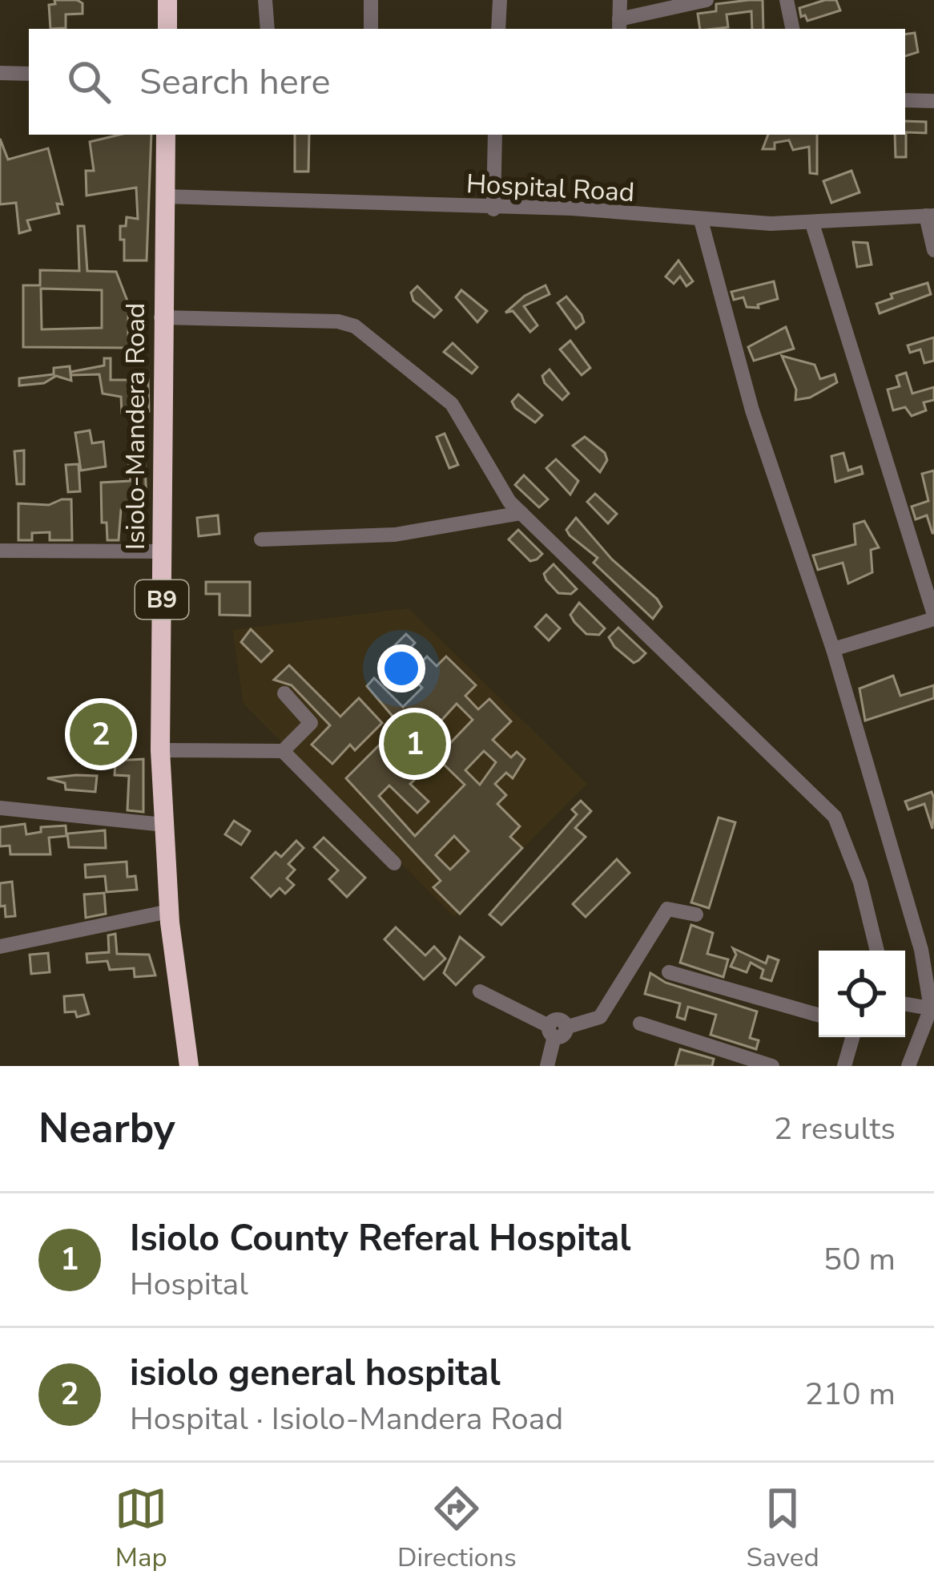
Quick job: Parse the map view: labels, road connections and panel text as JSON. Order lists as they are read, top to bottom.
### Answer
{
  "streets": {
    "highway": ["Isiolo-Mandera Road", "B9"],
    "street": ["Hospital Road"]
  },
  "crossings": [
    ["Hospital Road", "Isiolo-Mandera Road"]
  ],
  "page": {
    "search": "Search here",
    "pins": ["2", "1"],
    "heading": ["Nearby", "2 results"],
    "list": [
      {
        "mark": "1",
        "name": "Isiolo County Referal Hospital",
        "note": "Hospital",
        "value": "50 m"
      },
      {
        "mark": "2",
        "name": "isiolo general hospital",
        "note": "Hospital · Isiolo-Mandera Road",
        "value": "210 m"
      }
    ],
    "nav": ["Map", "Directions", "Saved"]
  }
}
